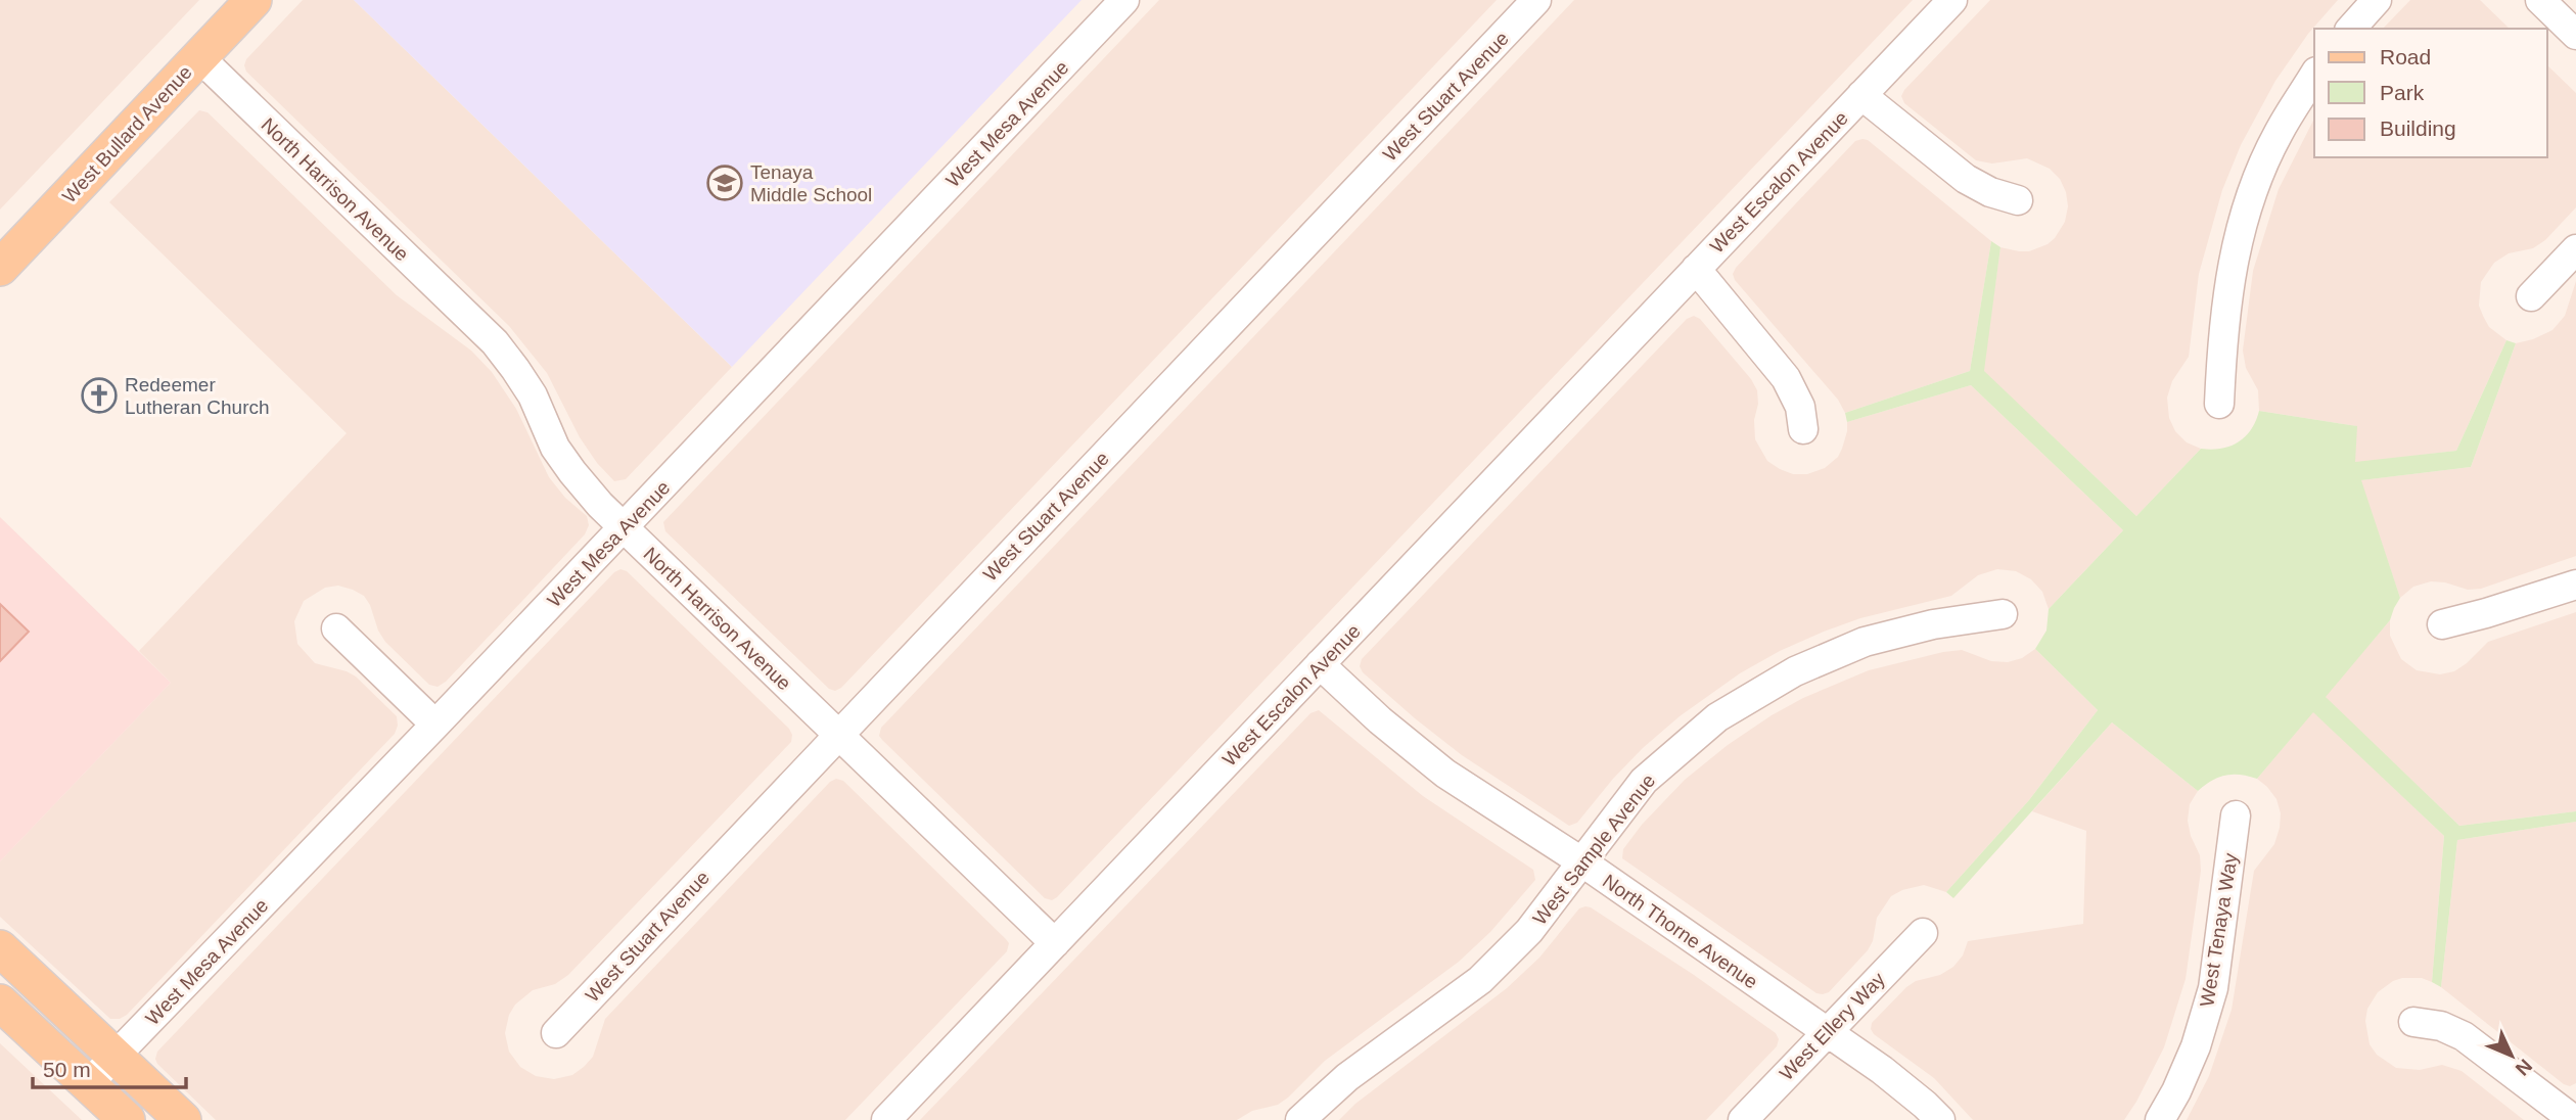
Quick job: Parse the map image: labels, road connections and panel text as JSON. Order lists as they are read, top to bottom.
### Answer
{
  "streets": {
    "main road": ["West Bullard Avenue"],
    "street": [
      "West Stuart Avenue",
      "West Mesa Avenue",
      "West Escalon Avenue",
      "North Harrison Avenue",
      "West Sample Avenue",
      "West Tenaya Way",
      "North Thorne Avenue",
      "West Ellery Way"
    ]
  },
  "crossings": [
    ["West Stuart Avenue", "North Harrison Avenue"],
    ["West Mesa Avenue", "North Harrison Avenue"],
    ["West Bullard Avenue", "North Harrison Avenue"],
    ["West Escalon Avenue", "North Harrison Avenue"],
    ["West Escalon Avenue", "North Thorne Avenue"],
    ["West Sample Avenue", "North Thorne Avenue"],
    ["North Thorne Avenue", "West Ellery Way"]
  ],
  "places": {
    "school or university": ["Tenaya Middle School"],
    "church": ["Redeemer Lutheran Church"]
  },
  "legend": ["Road", "Park", "Building"],
  "scale_bar": "50 m",
  "north": "bottom right"
}
